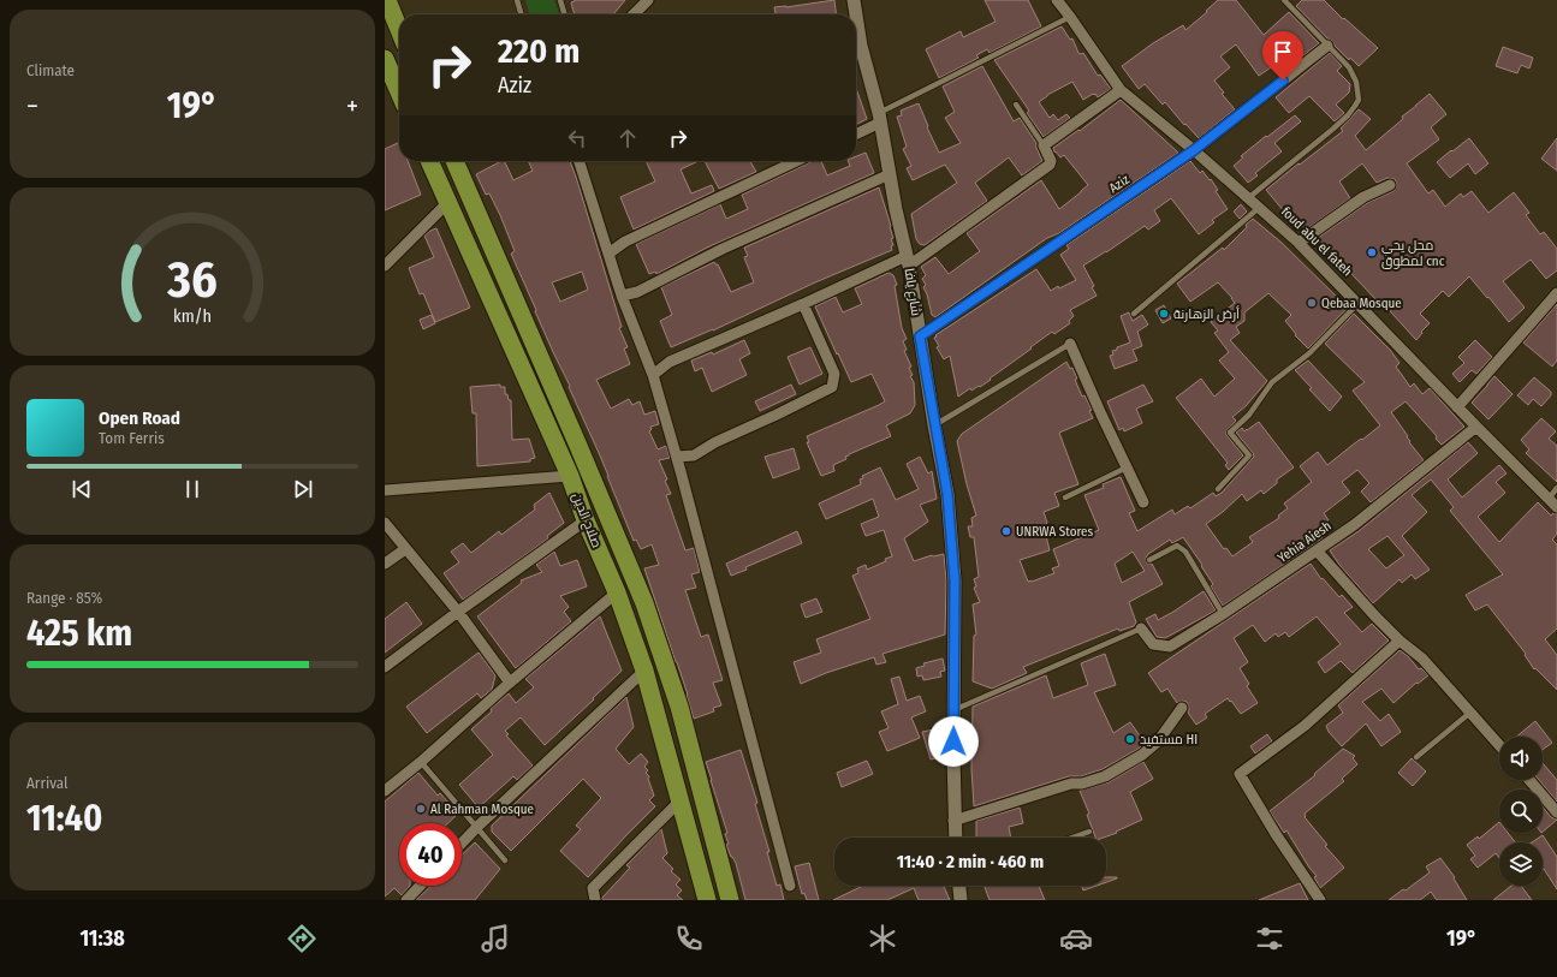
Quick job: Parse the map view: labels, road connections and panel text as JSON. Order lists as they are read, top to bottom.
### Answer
{
  "streets": {
    "highway": ["صلاح الدين"],
    "street": [
      "Aziz",
      "foud abu el fateh",
      "شارع يافا",
      "Yehia Aiesh"
    ]
  },
  "crossings": [
    ["Aziz", "foud abu el fateh"],
    ["Aziz", "شارع يافا"],
    ["foud abu el fateh", "Yehia Aiesh"]
  ],
  "places": [
    "محل يحي لمطوق cnc",
    "Qebaa Mosque",
    "أرض الزهارنة",
    "UNRWA Stores",
    "مستفيد HI",
    "Al Rahman Mosque"
  ],
  "page": {
    "tile": [
      "Climate",
      ["Range · 85%", "425 km"],
      ["Arrival", "11:40"]
    ],
    "turn": ["220 m", "Aziz"],
    "heat": ["−", "19°", "+"],
    "song": ["Open Road", "Tom Ferris"],
    "limit": "40",
    "trip": "11:40 · 2 min · 460 m",
    "tabs": ["11:38", "19°"],
    "gauge": ["36", "km/h"]
  }
}
